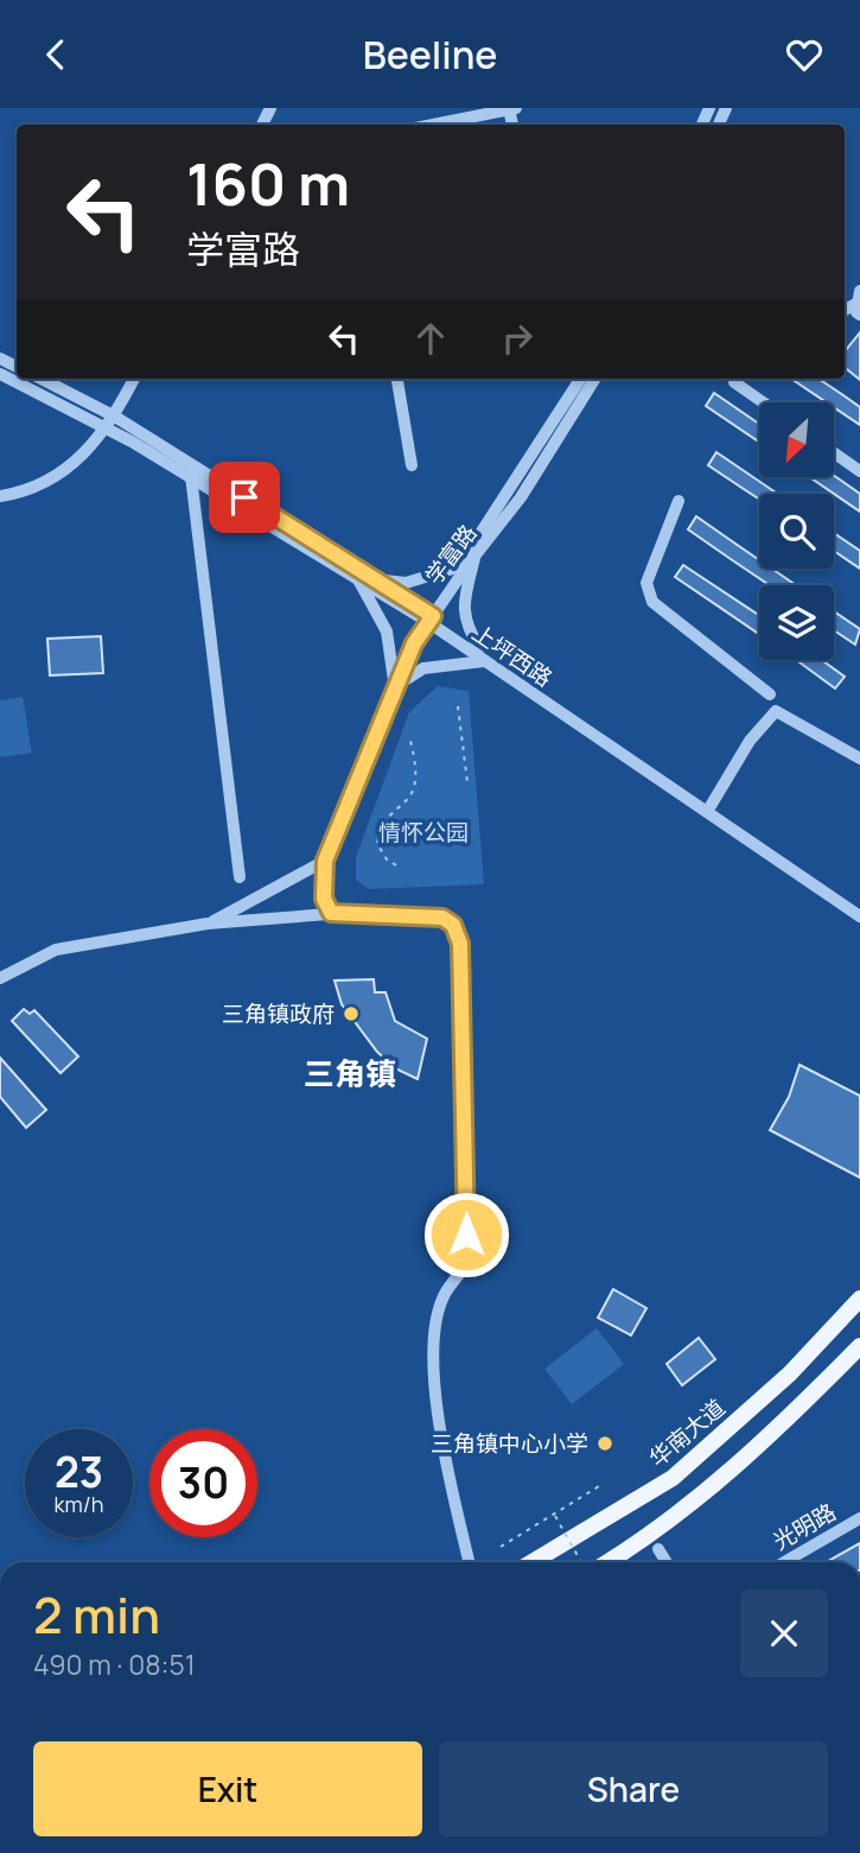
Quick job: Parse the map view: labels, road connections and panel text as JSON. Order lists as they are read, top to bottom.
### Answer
{
  "streets": {
    "main road": ["华南大道"],
    "street": ["学富路", "上坪西路", "光明路"]
  },
  "crossings": [
    ["学富路", "上坪西路"]
  ],
  "districts": ["三角镇"],
  "parks": ["情怀公园"],
  "places": ["三角镇政府", "三角镇中心小学"],
  "north": "bottom left",
  "page": {
    "header": "Beeline",
    "turn": ["160 m", "学富路"],
    "speed": "23 km/h",
    "limit": "30",
    "heading": ["2 min", "490 m · 08:51"],
    "buttons": ["Exit", "Share"]
  }
}
